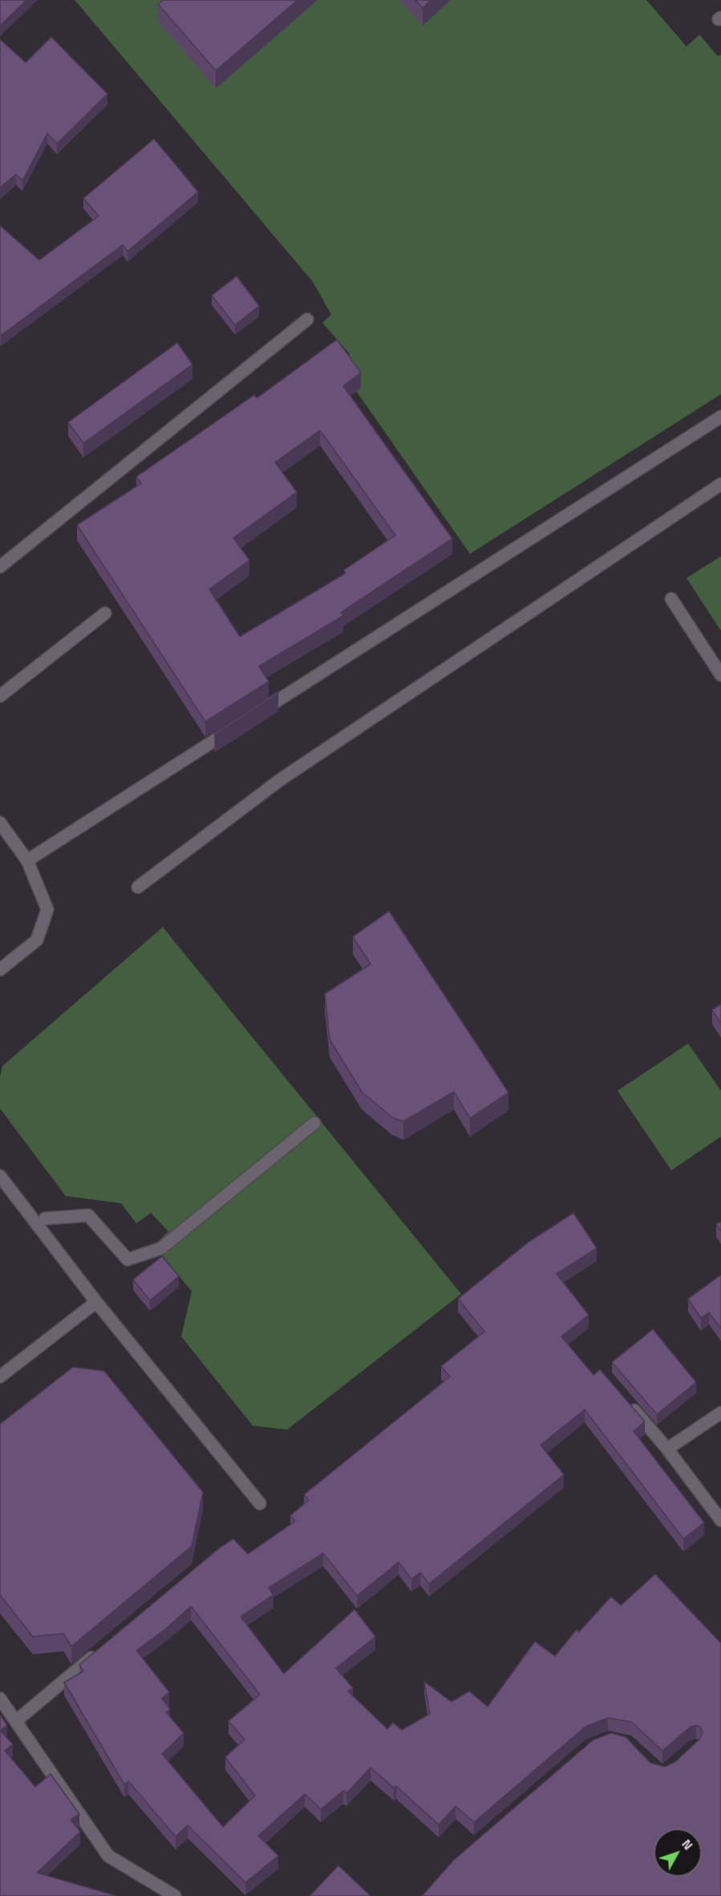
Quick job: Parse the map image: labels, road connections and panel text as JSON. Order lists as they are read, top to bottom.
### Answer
{
  "north": "top right"
}
